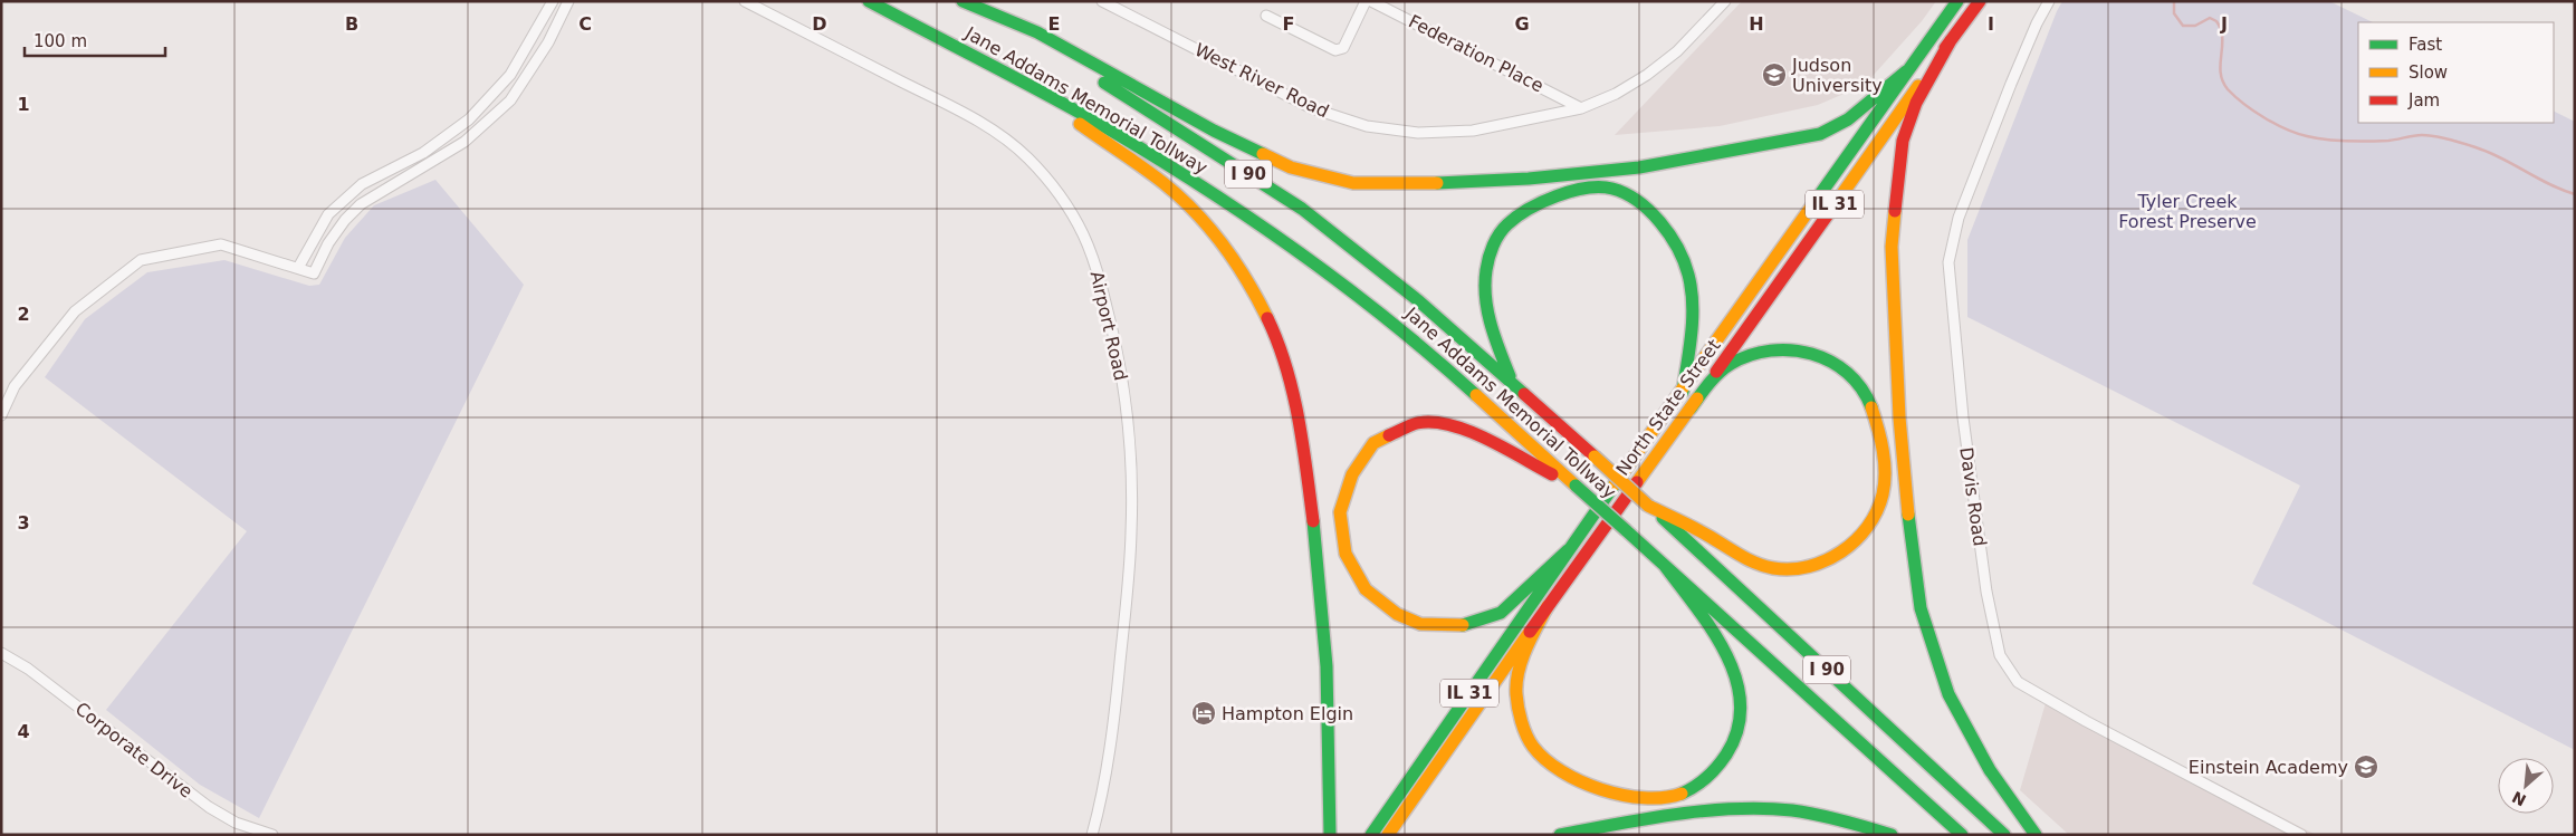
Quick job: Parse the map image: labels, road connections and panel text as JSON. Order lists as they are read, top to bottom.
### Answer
{
  "streets": {
    "main road": [
      "Jane Addams Memorial Tollway",
      "I 90",
      "IL 31",
      "North State Street"
    ],
    "street": [
      "Federation Place",
      "West River Road",
      "Airport Road",
      "Davis Road",
      "Corporate Drive"
    ]
  },
  "crossings": [
    ["Federation Place", "West River Road"]
  ],
  "parks": ["Tyler Creek Forest Preserve"],
  "places": {
    "school or university": ["Judson University", "Einstein Academy"],
    "hotel": ["Hampton Elgin"]
  },
  "legend": ["Fast", "Slow", "Jam"],
  "scale_bar": "100 m",
  "north": "bottom left",
  "grid": {
    "columns": [
      "B",
      "C",
      "D",
      "E",
      "F",
      "G",
      "H",
      "I",
      "J"
    ],
    "rows": [
      "1",
      "2",
      "3",
      "4"
    ]
  }
}
